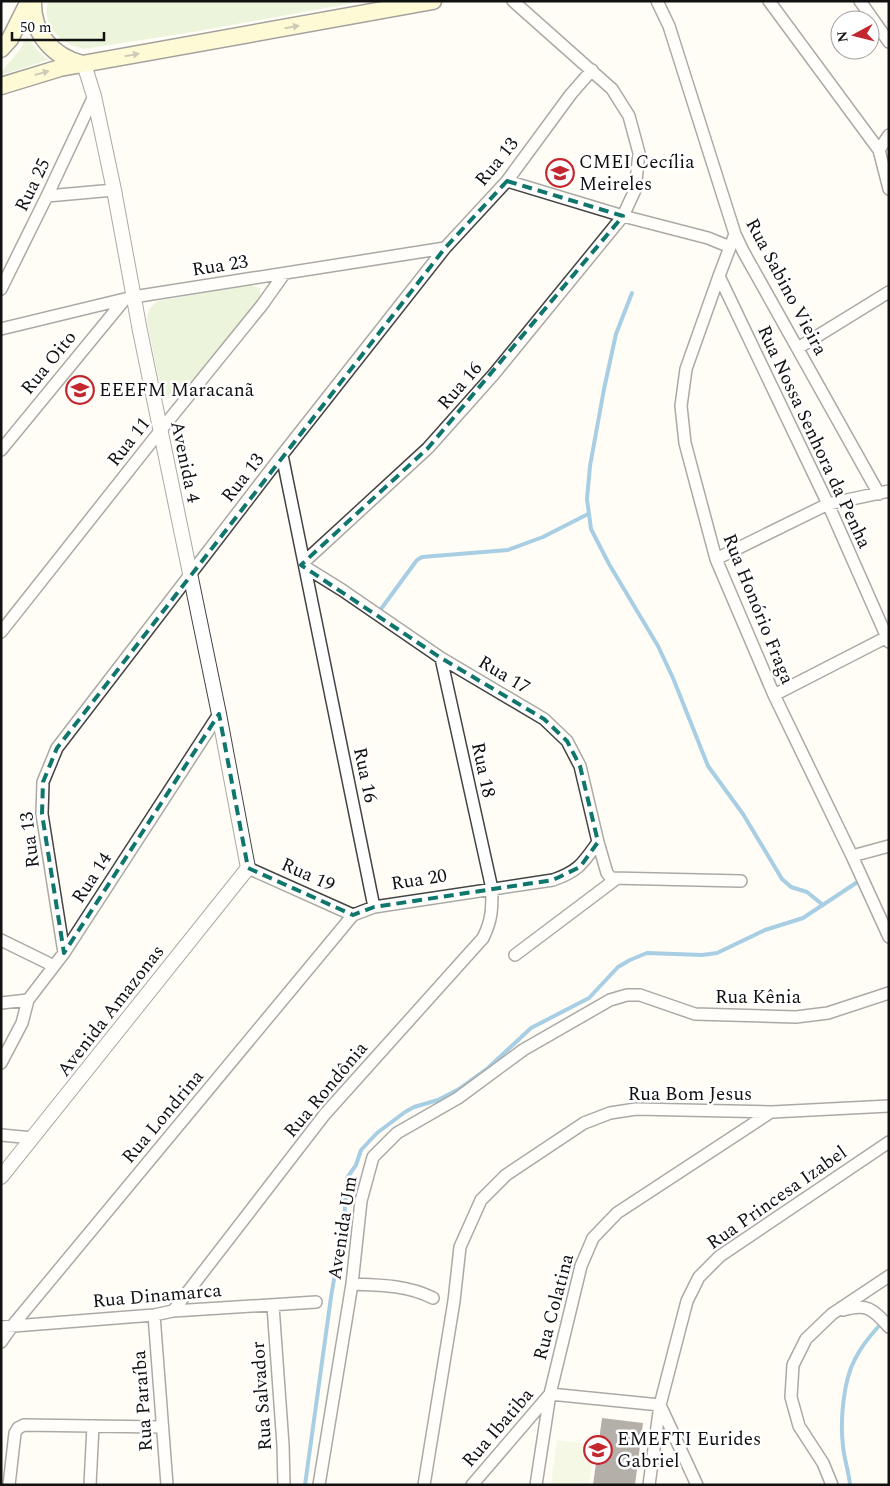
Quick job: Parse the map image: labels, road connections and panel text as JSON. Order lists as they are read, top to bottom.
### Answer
{
  "streets": {
    "street": [
      "Rua 13",
      "Rua 25",
      "Rua 23",
      "Rua Sabino Vieira",
      "Rua Oito",
      "Rua 16",
      "Rua Nossa Senhora da Penha",
      "Rua 11",
      "Avenida 4",
      "Rua Honório Fraga",
      "Rua 17",
      "Rua 18",
      "Rua 19",
      "Rua 14",
      "Rua 20",
      "Rua Kênia",
      "Avenida Amazonas",
      "Rua Rondônia",
      "Rua Bom Jesus",
      "Rua Londrina",
      "Rua Princesa Izabel",
      "Avenida Um",
      "Rua Dinamarca",
      "Rua Colatina",
      "Rua Salvador",
      "Rua Paraíba",
      "Rua Ibatiba"
    ]
  },
  "crossings": [
    ["Rua 13", "Rua 23"],
    ["Rua 13", "Rua 16"],
    ["Rua 13", "Avenida 4"],
    ["Rua 13", "Rua 14"],
    ["Rua 25", "Avenida 4"],
    ["Rua 23", "Rua Oito"],
    ["Rua 23", "Rua 11"],
    ["Rua 23", "Avenida 4"],
    ["Rua Sabino Vieira", "Rua Honório Fraga"],
    ["Rua Oito", "Avenida 4"],
    ["Rua 16", "Rua 17"],
    ["Rua 16", "Rua 20"],
    ["Rua Nossa Senhora da Penha", "Rua Honório Fraga"],
    ["Rua 11", "Avenida 4"],
    ["Avenida 4", "Rua 19"],
    ["Avenida 4", "Rua 14"],
    ["Avenida 4", "Avenida Amazonas"],
    ["Rua 17", "Rua 18"],
    ["Rua 17", "Rua 20"],
    ["Rua 18", "Rua 20"],
    ["Rua 18", "Rua Rondônia"],
    ["Rua 19", "Rua 20"],
    ["Rua 19", "Avenida Amazonas"],
    ["Rua 19", "Rua Londrina"],
    ["Rua 20", "Rua Rondônia"],
    ["Rua 20", "Rua Londrina"],
    ["Rua Kênia", "Avenida Um"],
    ["Rua Rondônia", "Rua Dinamarca"],
    ["Rua Bom Jesus", "Rua Colatina"],
    ["Rua Londrina", "Rua Dinamarca"],
    ["Rua Dinamarca", "Rua Salvador"],
    ["Rua Dinamarca", "Rua Paraíba"],
    ["Rua Colatina", "Rua Ibatiba"]
  ],
  "places": {
    "school or university": ["CMEI Cecília Meireles", "EEEFM Maracanã", "EMEFTI Eurides Gabriel"]
  },
  "scale_bar": "50 m",
  "north": "left"
}
